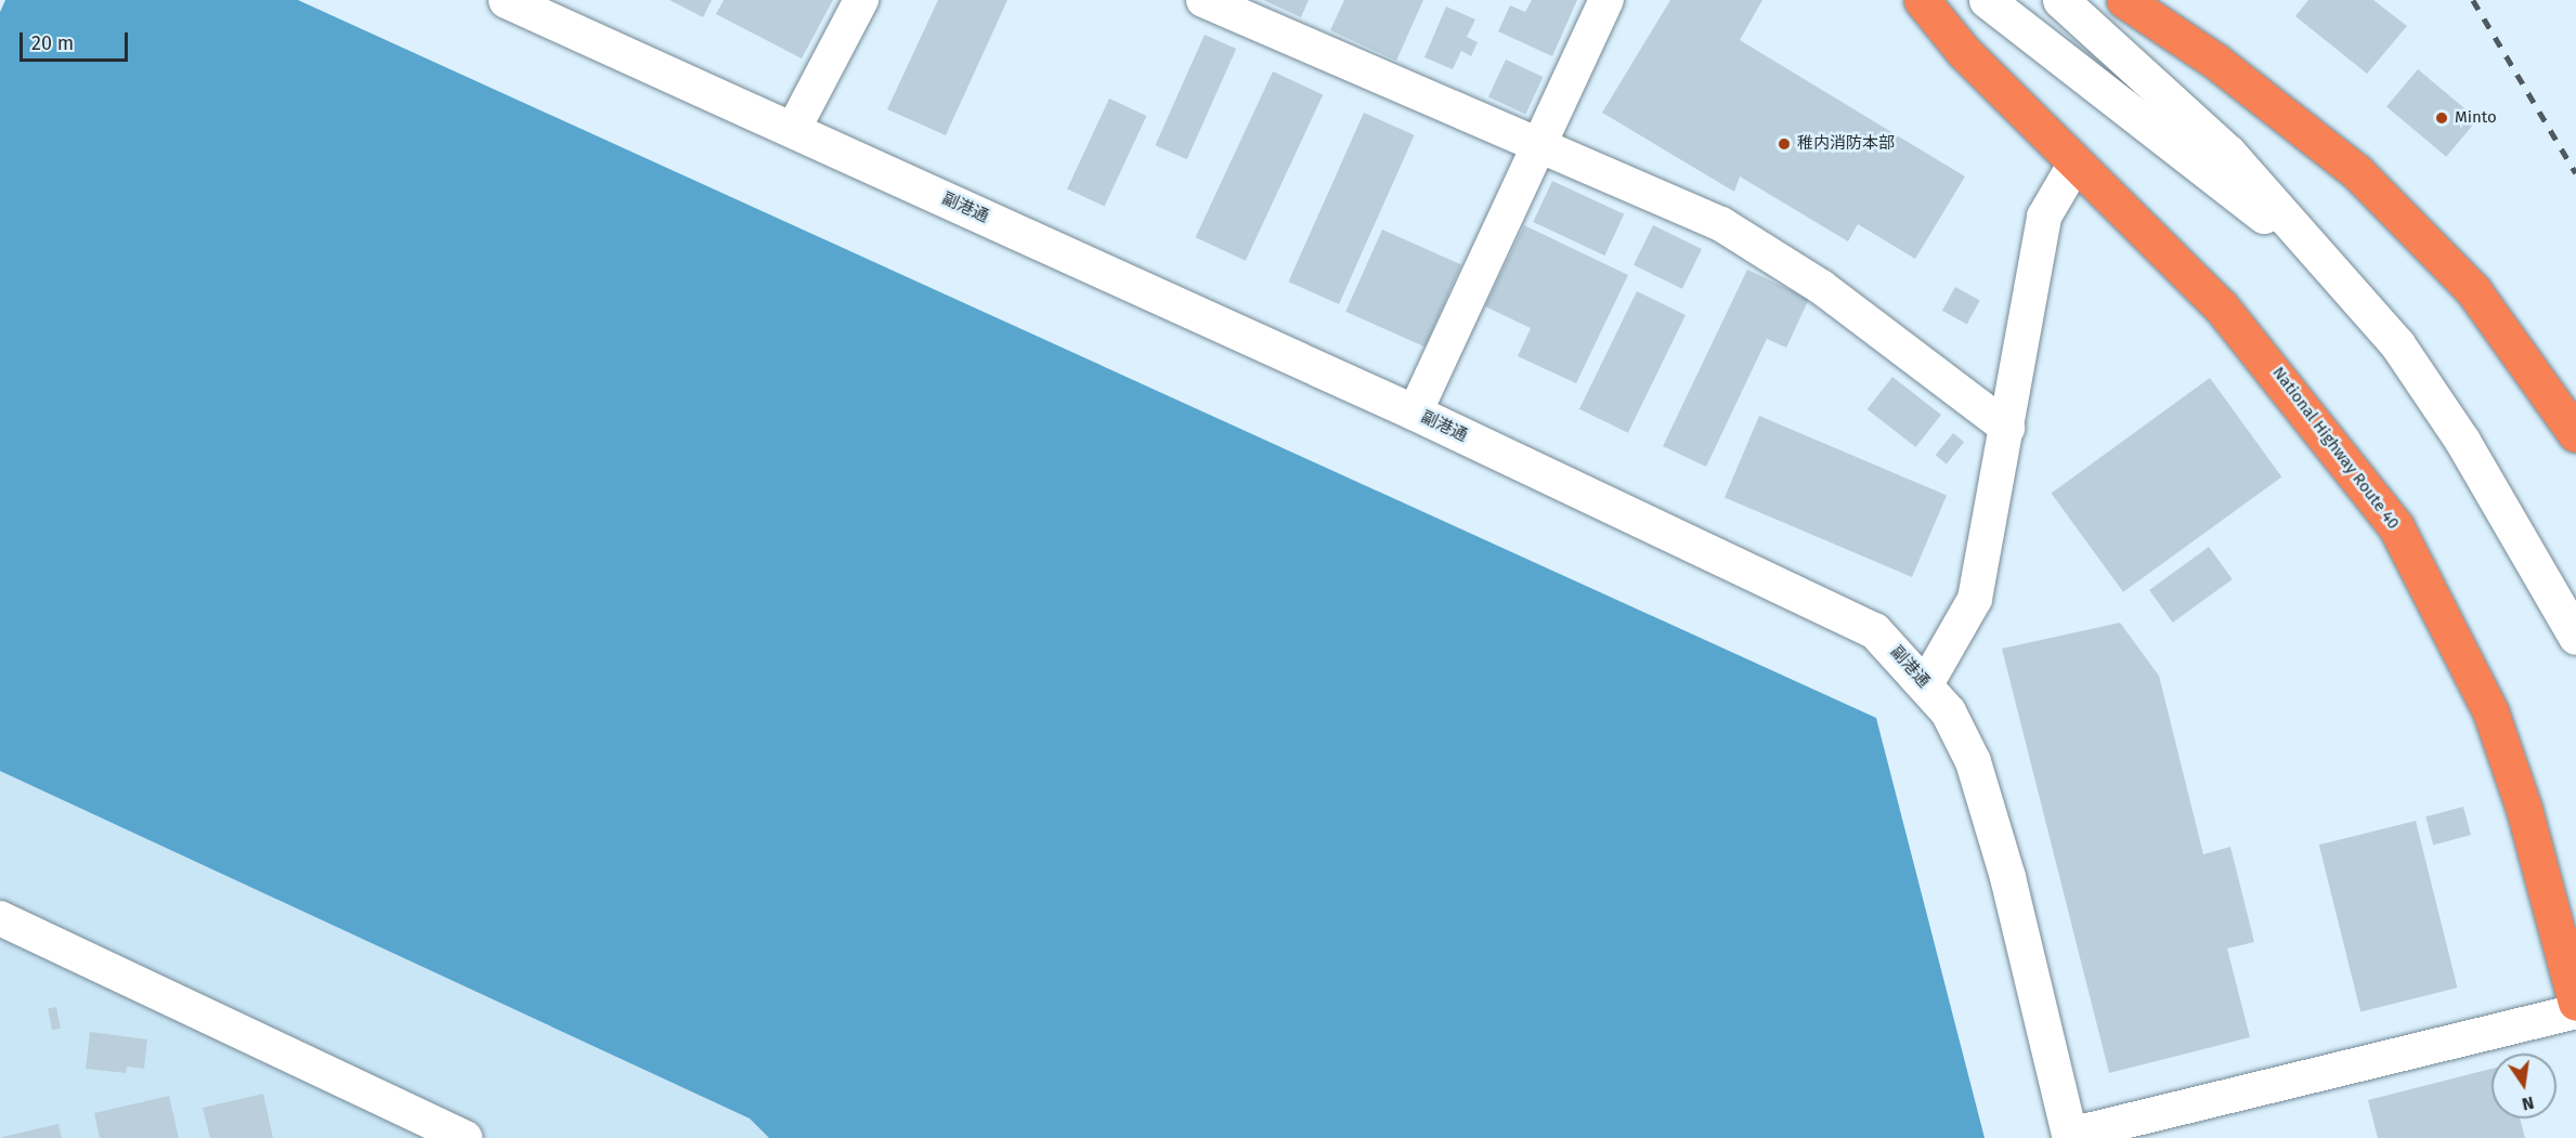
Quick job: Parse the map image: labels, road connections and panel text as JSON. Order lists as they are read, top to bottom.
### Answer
{
  "streets": {
    "highway": ["National Highway Route 40"],
    "street": ["副港通"]
  },
  "places": ["Minto", "稚内消防本部"],
  "scale_bar": "20 m",
  "north": "bottom"
}
